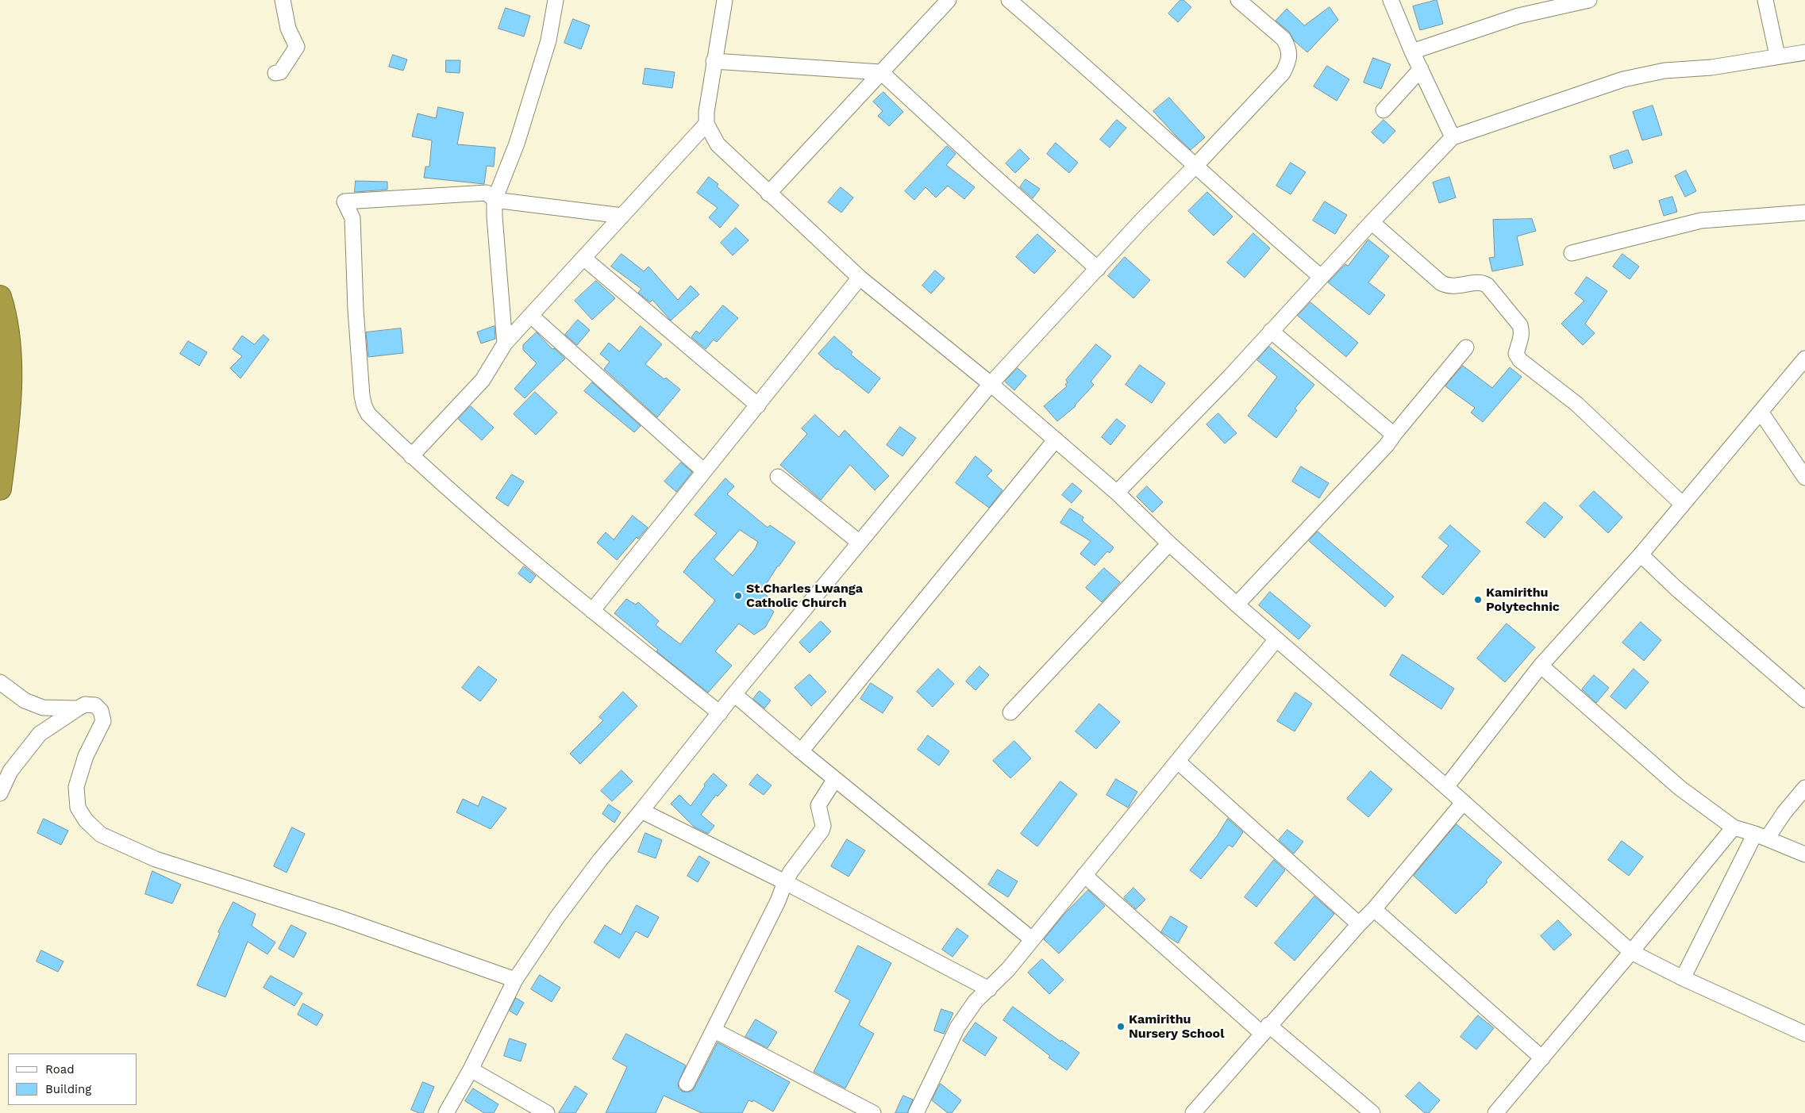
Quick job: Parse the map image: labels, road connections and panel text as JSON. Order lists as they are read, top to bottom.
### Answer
{
  "places": ["St.Charles Lwanga Catholic Church", "Kamirithu Polytechnic", "Kamirithu Nursery School"],
  "legend": ["Road", "Building"]
}
